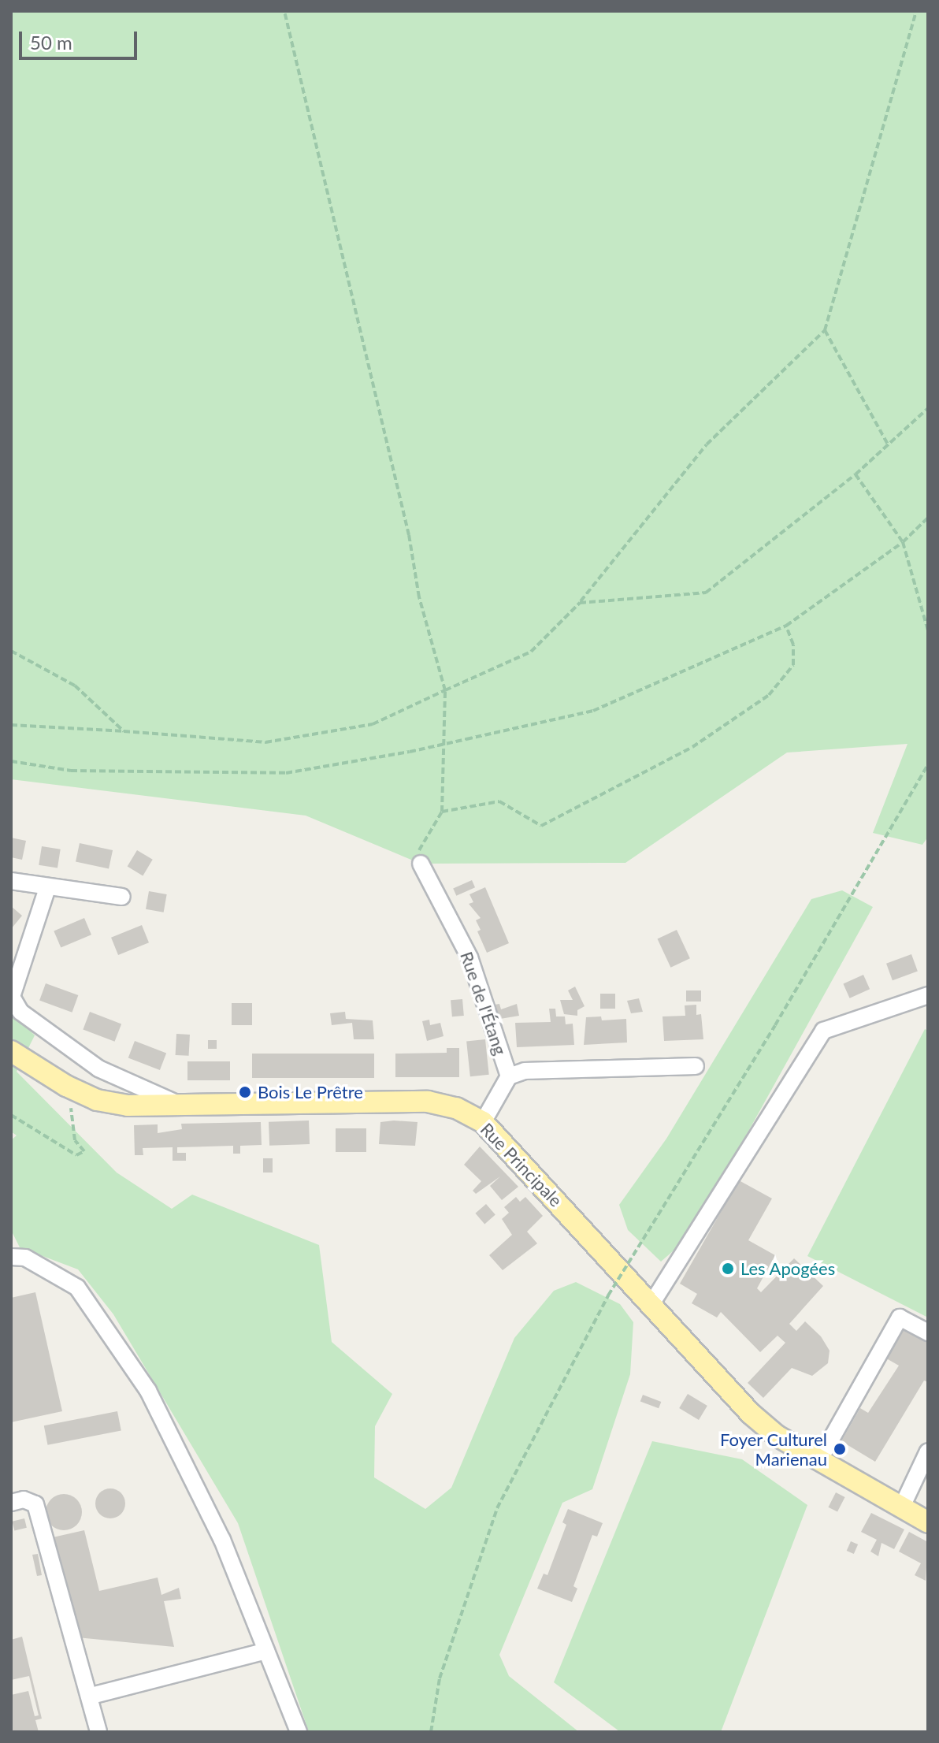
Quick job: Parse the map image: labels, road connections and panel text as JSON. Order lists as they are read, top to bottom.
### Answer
{
  "streets": {
    "main road": ["Rue Principale"],
    "street": ["Rue de l'Étang"]
  },
  "crossings": [
    ["Rue de l'Étang", "Rue Principale"]
  ],
  "places": ["Bois Le Prêtre", "Les Apogées", "Foyer Culturel Marienau"],
  "scale_bar": "50 m"
}
